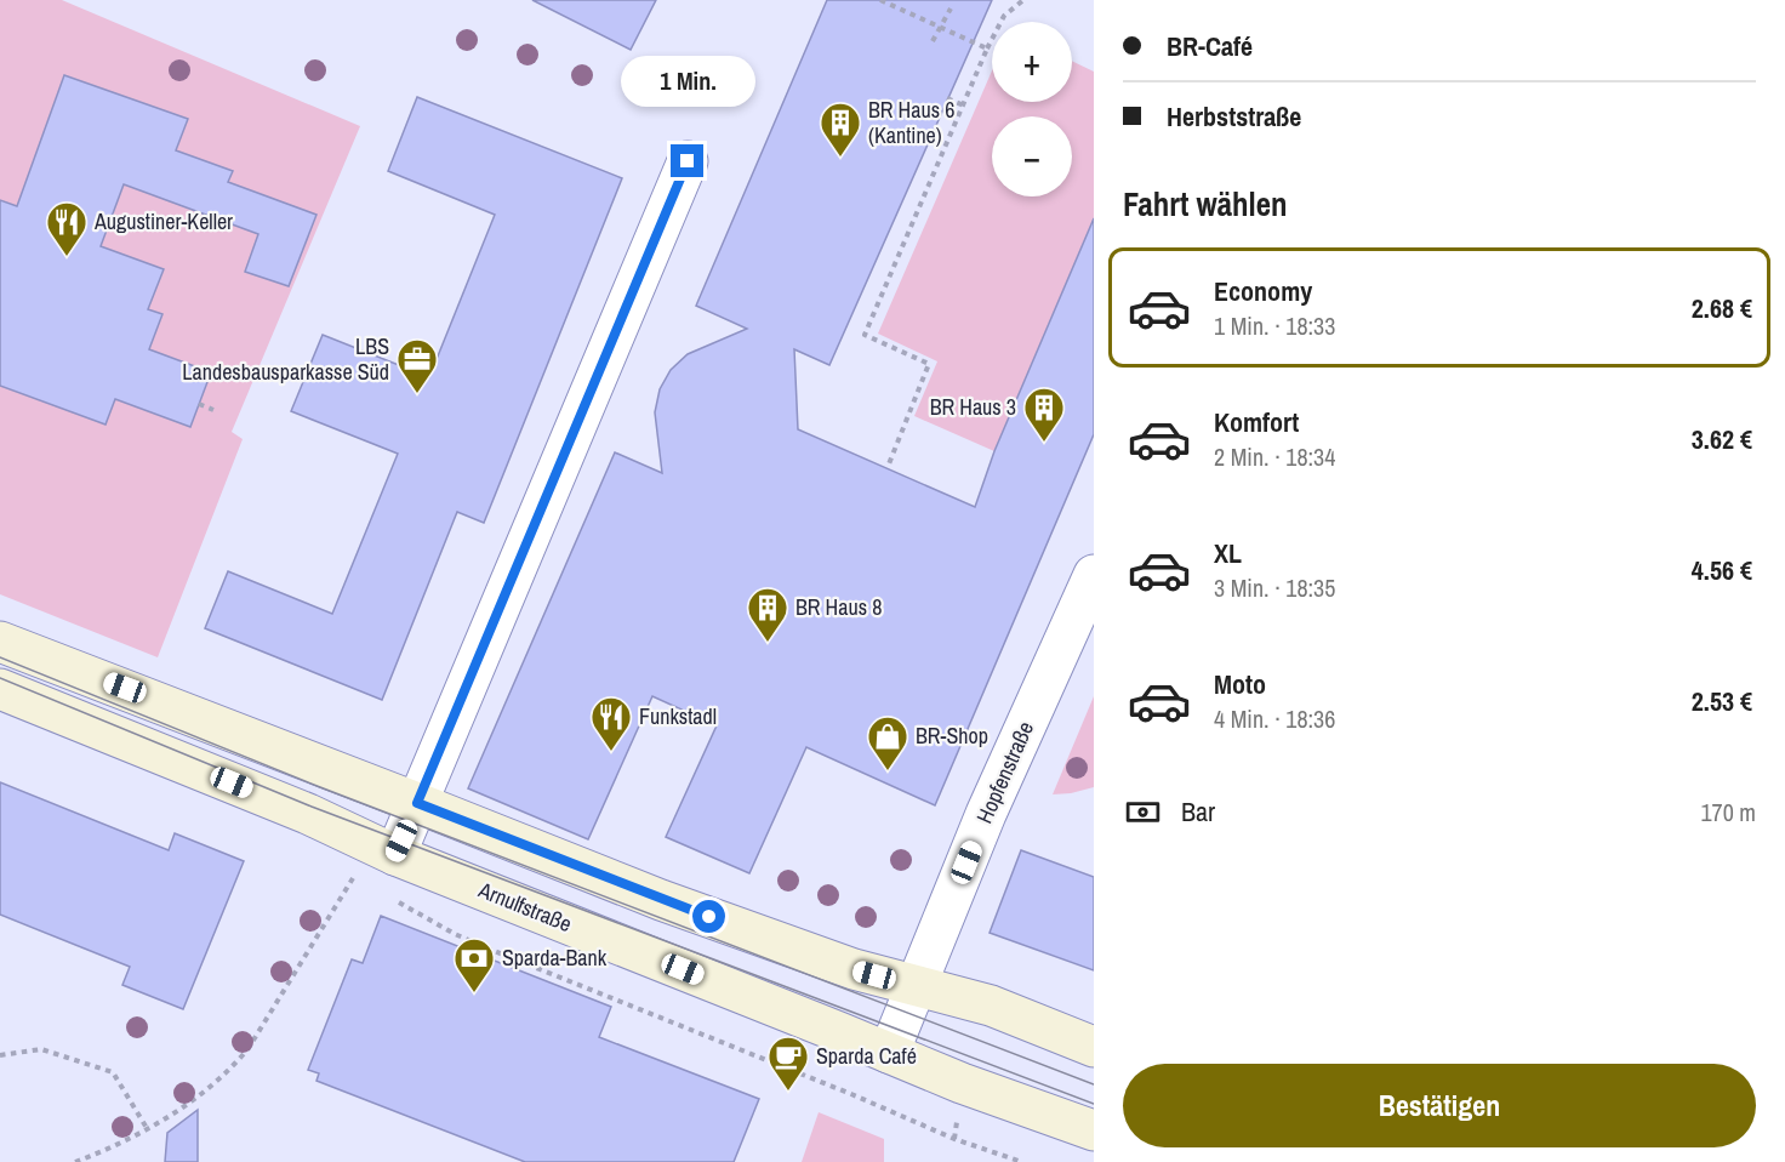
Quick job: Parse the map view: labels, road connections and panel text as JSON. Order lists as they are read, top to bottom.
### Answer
{
  "streets": {
    "street": ["Hopfenstraße", "Arnulfstraße"]
  },
  "crossings": [
    ["Hopfenstraße", "Arnulfstraße"]
  ],
  "places": {
    "building": ["BR Haus 6 (Kantine)", "BR Haus 3", "BR Haus 8"],
    "restaurant": ["Augustiner-Keller", "Funkstadl"],
    "office": ["LBS Landesbausparkasse Süd"],
    "shop": ["BR-Shop"],
    "bank": ["Sparda-Bank"],
    "cafe": ["Sparda Café"]
  },
  "page": {
    "banner": ["BR-Café", "Herbststraße"],
    "map_buttons": ["+", "−"],
    "bubble": "1 Min.",
    "heading": "Fahrt wählen",
    "list": [
      {
        "name": "Economy",
        "note": "1 Min. · 18:33",
        "value": "2.68 €"
      },
      {
        "name": "Komfort",
        "note": "2 Min. · 18:34",
        "value": "3.62 €"
      },
      {
        "name": "XL",
        "note": "3 Min. · 18:35",
        "value": "4.56 €"
      },
      {
        "name": "Moto",
        "note": "4 Min. · 18:36",
        "value": "2.53 €"
      }
    ],
    "pay": ["Bar", "170 m"],
    "buttons": "Bestätigen"
  }
}
